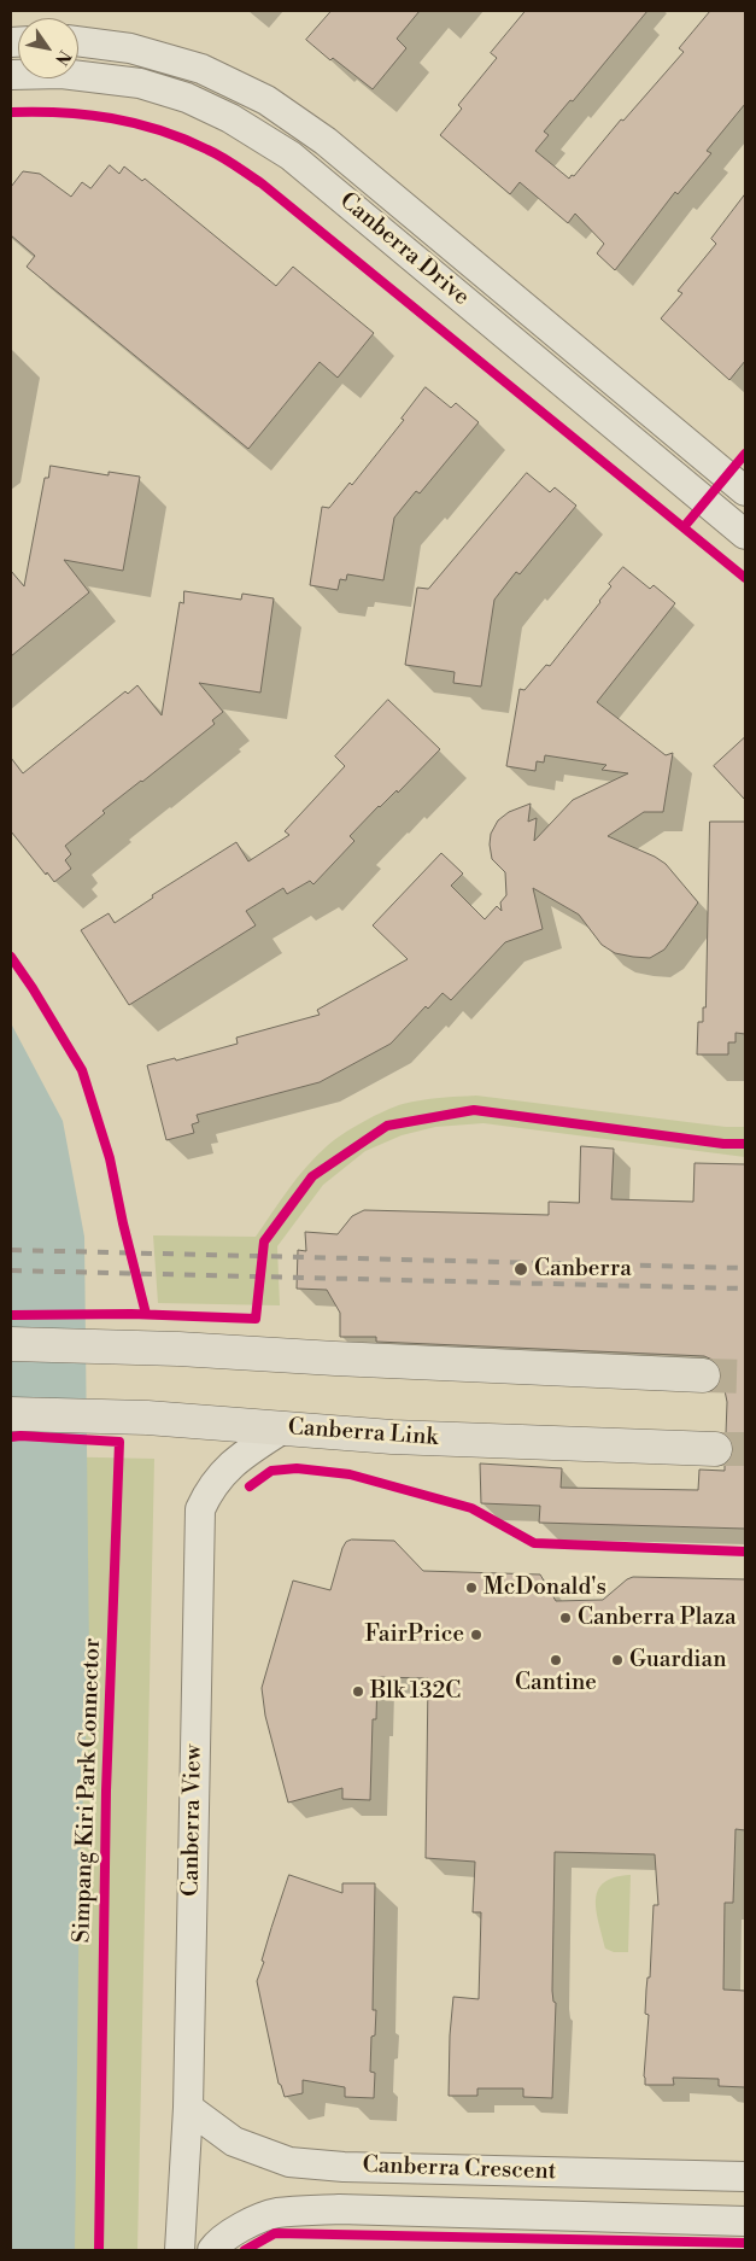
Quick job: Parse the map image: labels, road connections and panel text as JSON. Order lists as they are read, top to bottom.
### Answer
{
  "streets": {
    "main road": ["Canberra Link"],
    "street": ["Canberra Drive", "Canberra View", "Canberra Crescent"],
    "cycle path": ["Simpang Kiri Park Connector"]
  },
  "crossings": [
    ["Canberra Link", "Canberra View"],
    ["Canberra View", "Canberra Crescent"]
  ],
  "places": [
    "Canberra",
    "McDonald's",
    "Canberra Plaza",
    "FairPrice",
    "Cantine",
    "Guardian",
    "Blk 132C"
  ],
  "north": "bottom right"
}
